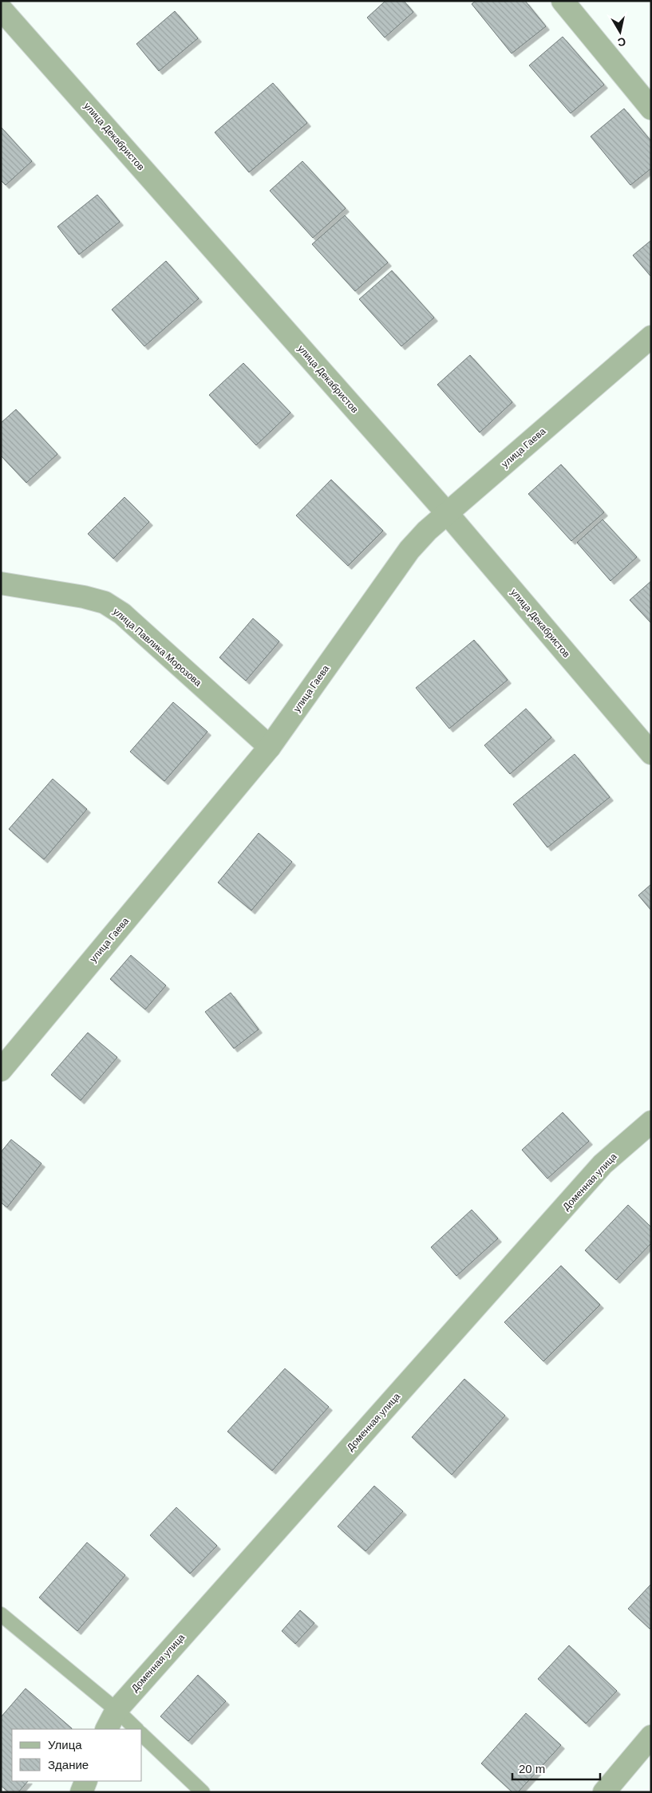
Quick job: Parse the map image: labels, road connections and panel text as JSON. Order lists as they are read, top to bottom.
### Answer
{
  "streets": {
    "street": [
      "улица Декабристов",
      "улица Гаева",
      "улица Павлика Морозова",
      "Доменная улица"
    ]
  },
  "crossings": [
    ["улица Декабристов", "улица Гаева"],
    ["улица Гаева", "улица Павлика Морозова"]
  ],
  "legend": ["Улица", "Здание"],
  "scale_bar": "20 m",
  "north": "bottom"
}
